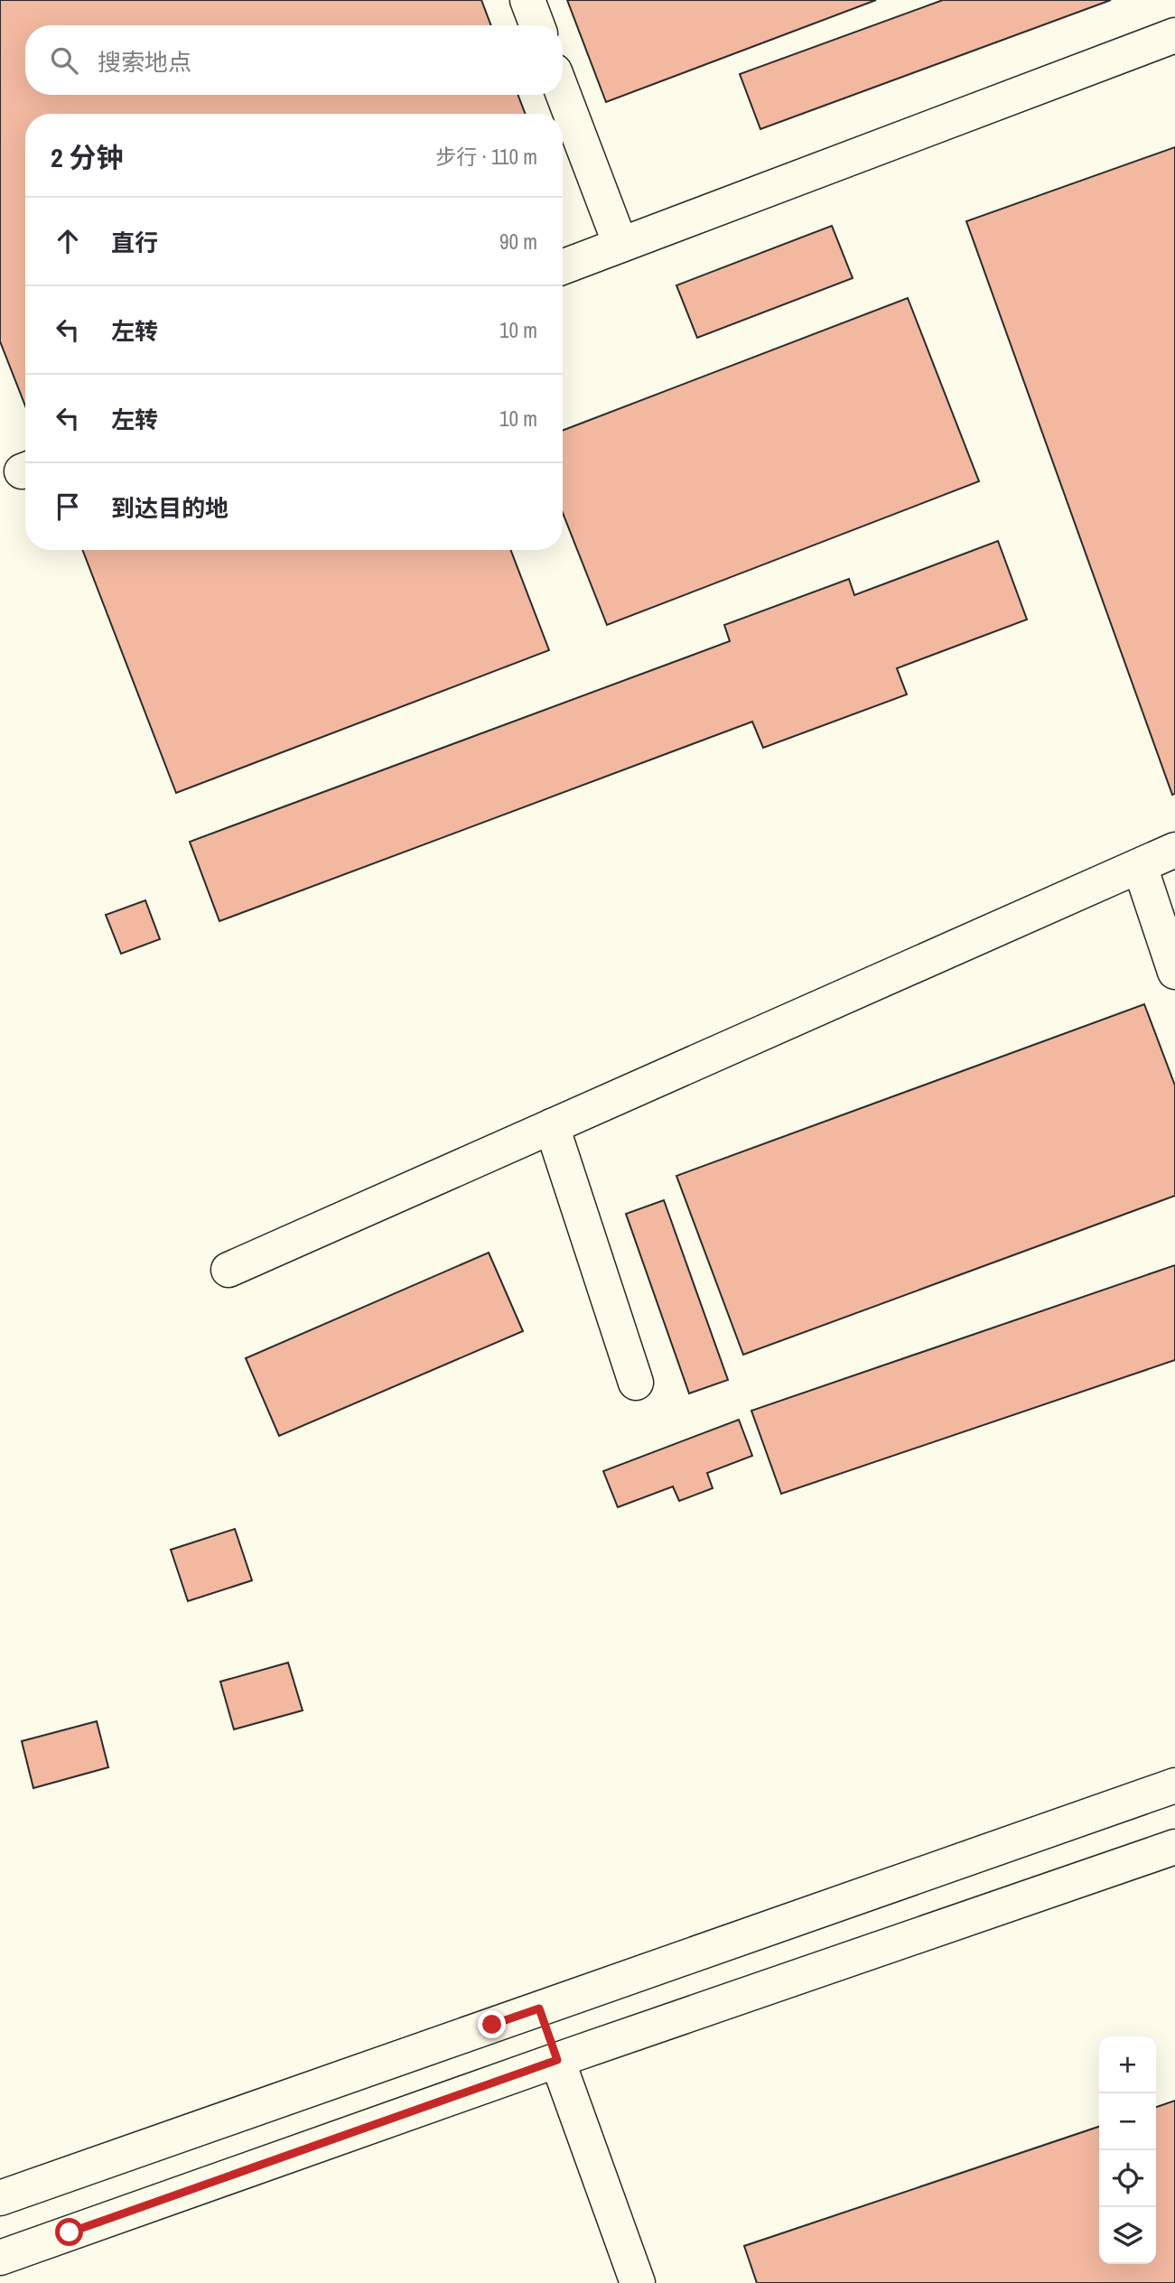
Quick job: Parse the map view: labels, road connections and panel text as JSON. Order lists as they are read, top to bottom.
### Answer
{
  "page": {
    "search": "搜索地点",
    "heading": ["2 分钟", "步行 · 110 m"],
    "list": [
      ["直行", "90 m"],
      ["左转", "10 m"],
      ["左转", "10 m"],
      "到达目的地"
    ],
    "map_buttons": ["+", "−"]
  }
}
